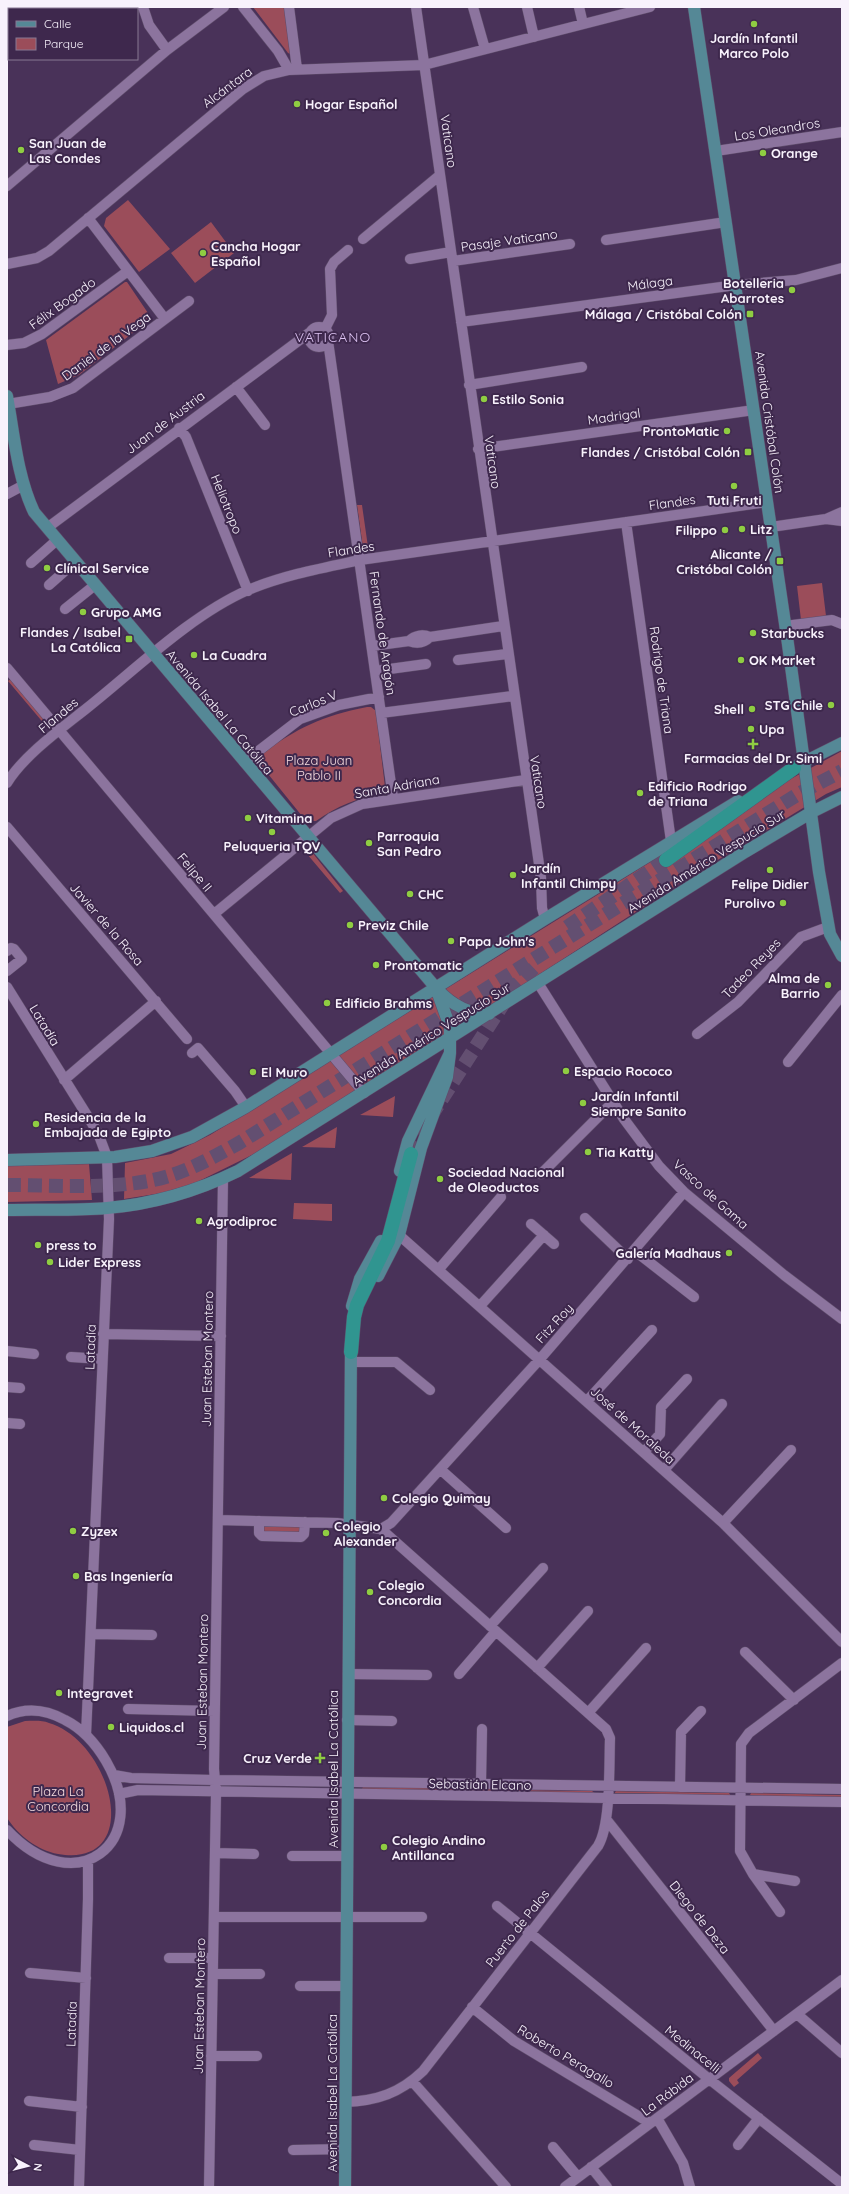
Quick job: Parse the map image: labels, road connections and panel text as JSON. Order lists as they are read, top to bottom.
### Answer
{
  "streets": {
    "main road": ["Avenida Cristóbal Colón", "Avenida Isabel La Católica", "Avenida Américo Vespucio Sur"],
    "street": [
      "Alcántara",
      "Los Oleandros",
      "Vaticano",
      "Pasaje Vaticano",
      "Málaga",
      "Félix Bogado",
      "Daniel de la Vega",
      "Madrigal",
      "Juan de Austria",
      "Flandes",
      "Heliotropo",
      "Fernando de Aragón",
      "Rodrigo de Triana",
      "Carlos V",
      "Santa Adriana",
      "Felipe II",
      "Javier de la Rosa",
      "Tadeo Reyes",
      "Latadía",
      "Vasco de Gama",
      "Fitz Roy",
      "Juan Esteban Montero",
      "José de Moraleda",
      "Sebastián Elcano",
      "Diego de Deza",
      "Puerto de Palos",
      "Medinacelli",
      "Roberto Peragallo",
      "La Rábida"
    ]
  },
  "crossings": [
    ["Alcántara", "Vaticano"],
    ["Los Oleandros", "Avenida Cristóbal Colón"],
    ["Vaticano", "Pasaje Vaticano"],
    ["Vaticano", "Málaga"],
    ["Vaticano", "Madrigal"],
    ["Vaticano", "Flandes"],
    ["Vaticano", "Santa Adriana"],
    ["Málaga", "Avenida Cristóbal Colón"],
    ["Daniel de la Vega", "Avenida Isabel La Católica"],
    ["Madrigal", "Avenida Cristóbal Colón"],
    ["Juan de Austria", "Heliotropo"],
    ["Juan de Austria", "Fernando de Aragón"],
    ["Juan de Austria", "Avenida Isabel La Católica"],
    ["Avenida Cristóbal Colón", "Flandes"],
    ["Avenida Cristóbal Colón", "Avenida Américo Vespucio Sur"],
    ["Avenida Cristóbal Colón", "Tadeo Reyes"],
    ["Flandes", "Heliotropo"],
    ["Flandes", "Fernando de Aragón"],
    ["Flandes", "Rodrigo de Triana"],
    ["Flandes", "Avenida Isabel La Católica"],
    ["Flandes", "Felipe II"],
    ["Fernando de Aragón", "Carlos V"],
    ["Fernando de Aragón", "Santa Adriana"],
    ["Carlos V", "Avenida Isabel La Católica"],
    ["Avenida Isabel La Católica", "Santa Adriana"],
    ["Avenida Isabel La Católica", "Avenida Américo Vespucio Sur"],
    ["Avenida Isabel La Católica", "José de Moraleda"],
    ["Avenida Isabel La Católica", "Sebastián Elcano"],
    ["Avenida Isabel La Católica", "Puerto de Palos"],
    ["Santa Adriana", "Felipe II"],
    ["Avenida Américo Vespucio Sur", "Felipe II"],
    ["Avenida Américo Vespucio Sur", "Latadía"],
    ["Avenida Américo Vespucio Sur", "Vasco de Gama"],
    ["Avenida Américo Vespucio Sur", "Juan Esteban Montero"],
    ["Vasco de Gama", "Fitz Roy"],
    ["Fitz Roy", "José de Moraleda"],
    ["Fitz Roy", "Puerto de Palos"],
    ["Juan Esteban Montero", "Sebastián Elcano"],
    ["Sebastián Elcano", "Puerto de Palos"],
    ["Diego de Deza", "Puerto de Palos"],
    ["Diego de Deza", "La Rábida"],
    ["Puerto de Palos", "Medinacelli"],
    ["Puerto de Palos", "Roberto Peragallo"],
    ["Medinacelli", "La Rábida"],
    ["Roberto Peragallo", "La Rábida"]
  ],
  "districts": ["VATICANO"],
  "parks": ["Plaza Juan Pablo II", "Plaza La Concordia"],
  "places": {
    "other": [
      "Jardín Infantil Marco Polo",
      "Hogar Español",
      "San Juan de Las Condes",
      "Orange",
      "Cancha Hogar Español",
      "Botelleria Abarrotes",
      "Estilo Sonia",
      "ProntoMatic",
      "Tuti Fruti",
      "Litz",
      "Filippo",
      "Clínical Service",
      "Grupo AMG",
      "Starbucks",
      "La Cuadra",
      "OK Market",
      "STG Chile",
      "Shell",
      "Upa",
      "Edificio Rodrigo de Triana",
      "Vitamina",
      "Peluqueria TQV",
      "Parroquia San Pedro",
      "Felipe Didier",
      "Jardín Infantil Chimpy",
      "CHC",
      "Purolivo",
      "Previz Chile",
      "Papa John's",
      "Prontomatic",
      "Alma de Barrio",
      "Edificio Brahms",
      "Espacio Rococo",
      "El Muro",
      "Jardín Infantil Siempre Sanito",
      "Residencia de la Embajada de Egipto",
      "Tia Katty",
      "Sociedad Nacional de Oleoductos",
      "Agrodiproc",
      "press to",
      "Galería Madhaus",
      "Lider Express",
      "Colegio Quimay",
      "Zyzex",
      "Colegio Alexander",
      "Bas Ingeniería",
      "Colegio Concordia",
      "Integravet",
      "Liquidos.cl",
      "Colegio Andino Antillanca"
    ],
    "transit": [
      "Málaga / Cristóbal Colón",
      "Flandes / Cristóbal Colón",
      "Alicante / Cristóbal Colón",
      "Flandes / Isabel La Católica"
    ],
    "health": ["Farmacias del Dr. Simi", "Cruz Verde"]
  },
  "legend": ["Calle", "Parque"],
  "north": "right"
}
